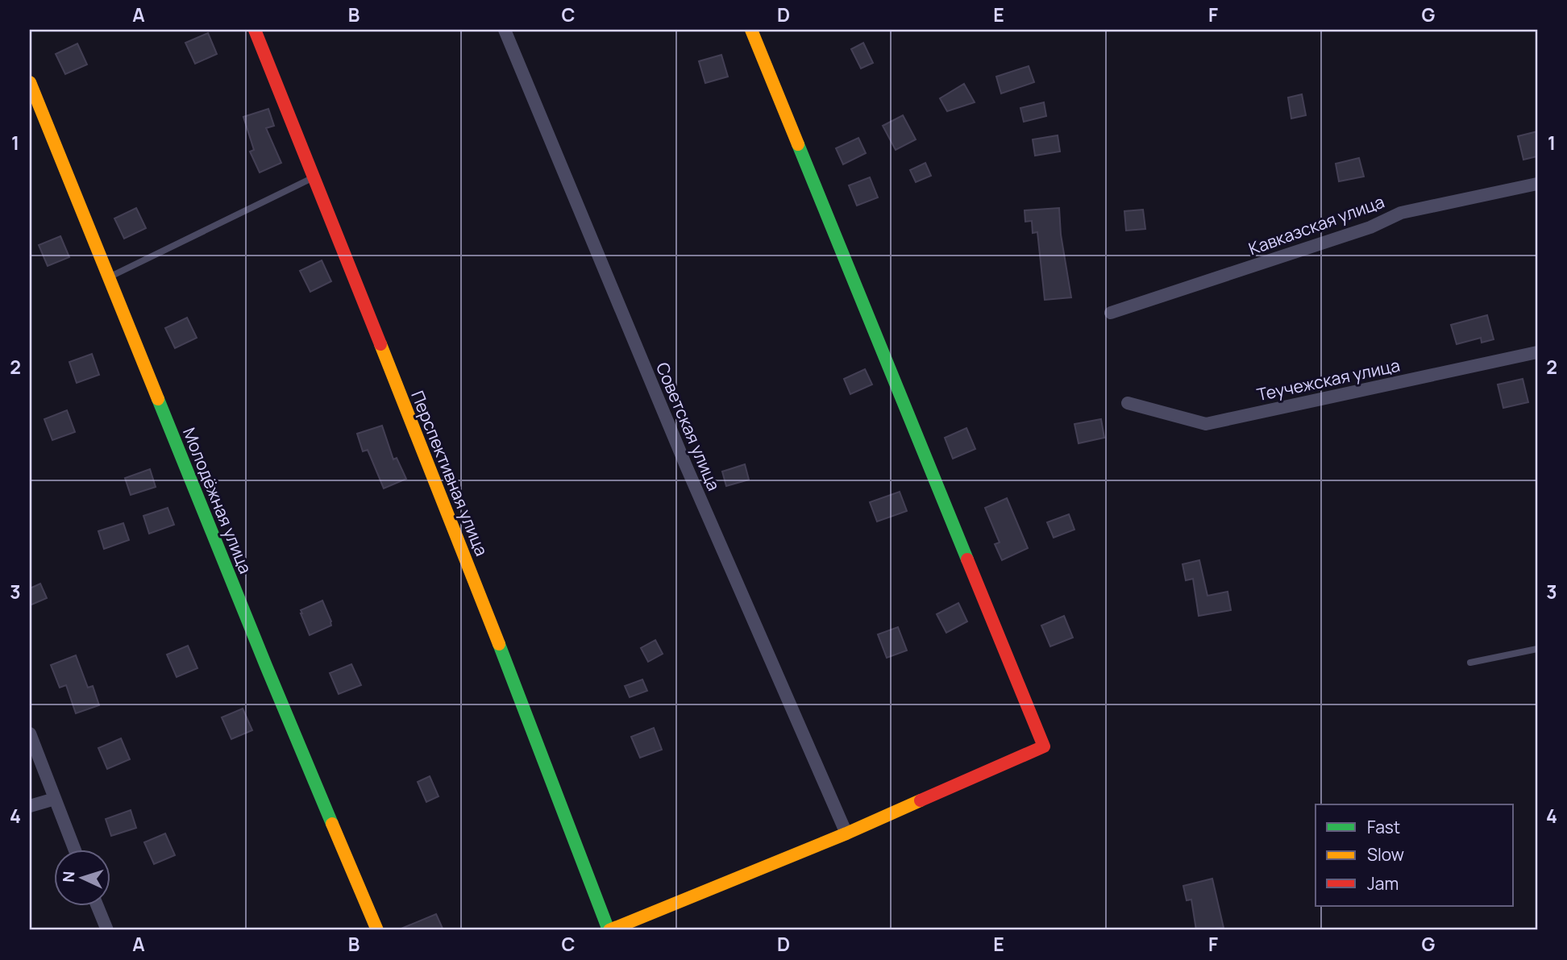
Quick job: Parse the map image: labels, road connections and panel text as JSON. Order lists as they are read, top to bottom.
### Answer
{
  "streets": {
    "street": [
      "Кавказская улица",
      "Теучежская улица",
      "Советская улица",
      "Перспективная улица",
      "Молодёжная улица"
    ]
  },
  "legend": ["Fast", "Slow", "Jam"],
  "north": "left",
  "grid": {
    "columns": [
      "A",
      "B",
      "C",
      "D",
      "E",
      "F",
      "G"
    ],
    "rows": [
      "1",
      "2",
      "3",
      "4"
    ]
  }
}
